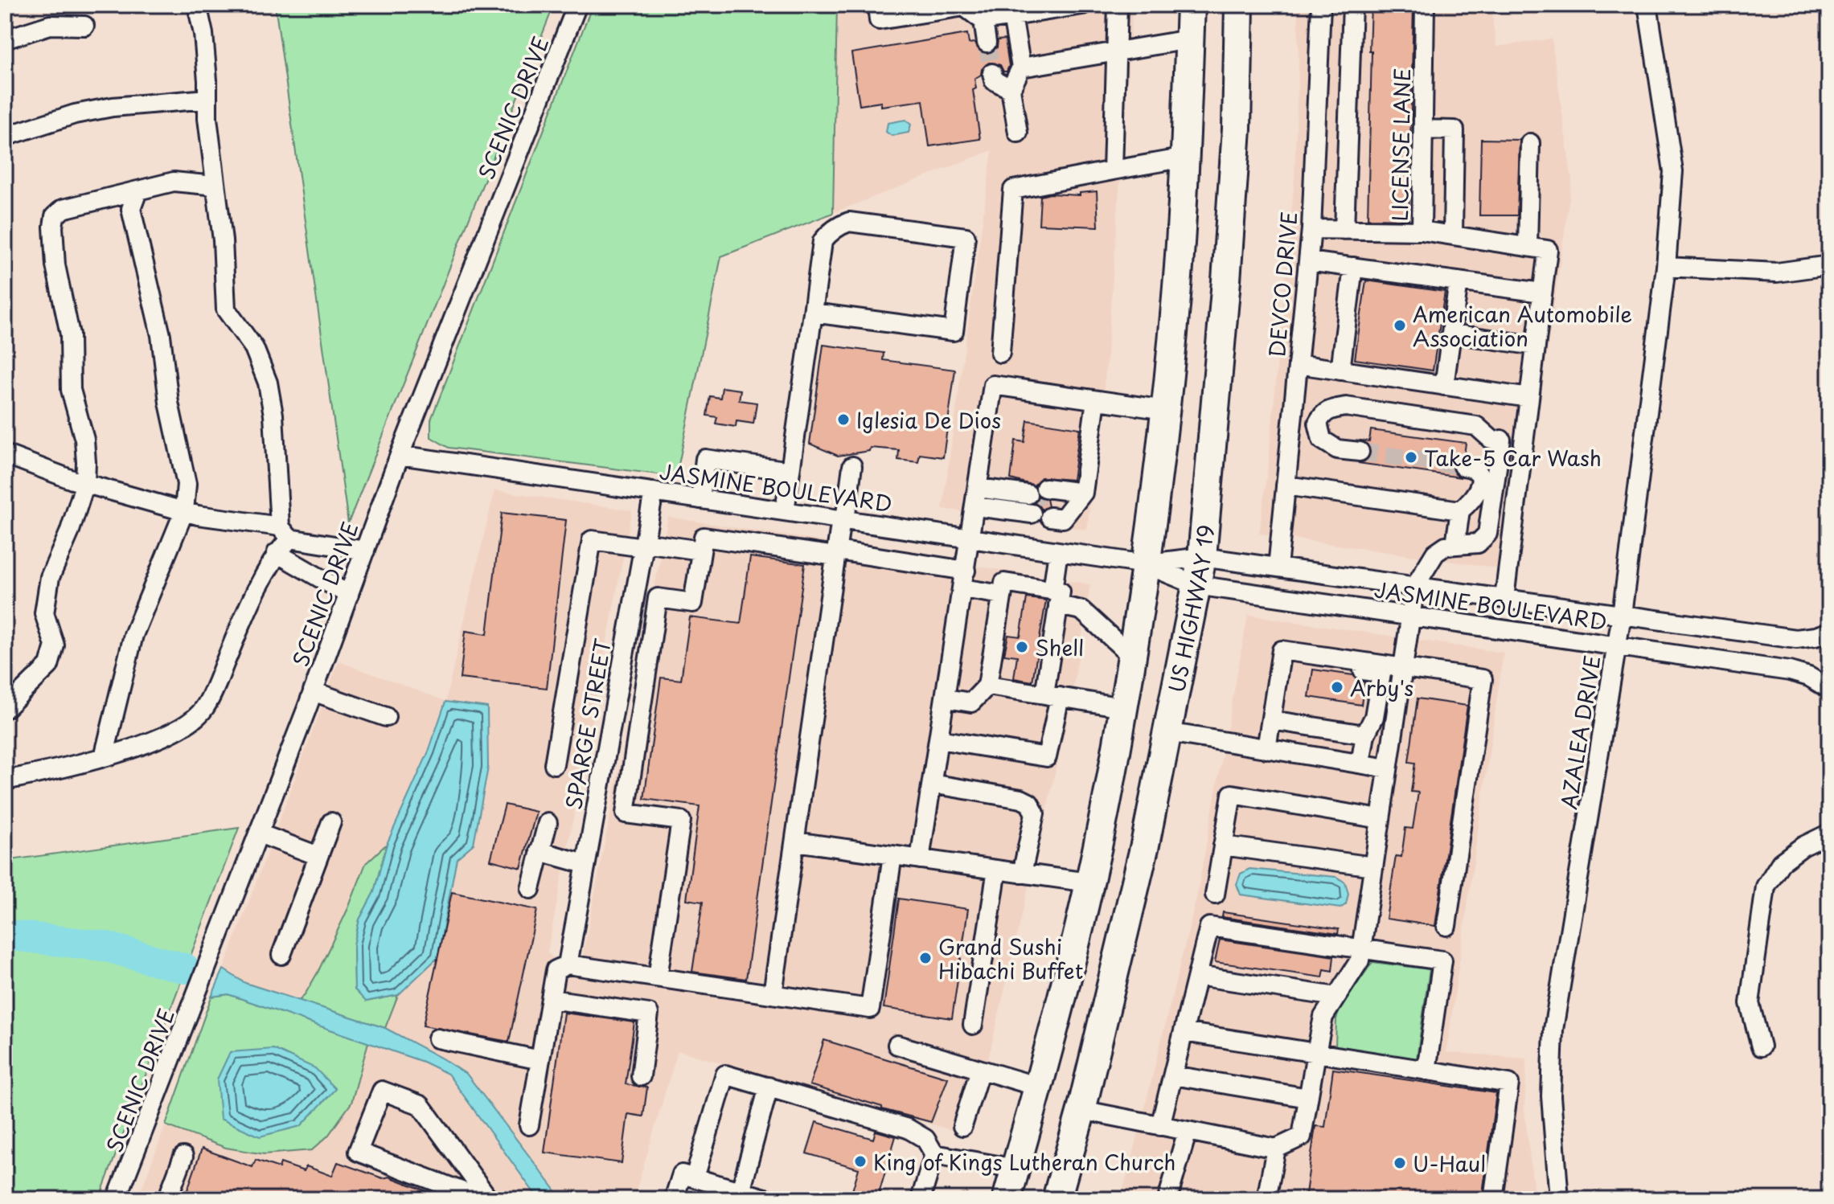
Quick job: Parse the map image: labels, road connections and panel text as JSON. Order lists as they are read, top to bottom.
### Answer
{
  "streets": {
    "highway": ["US HIGHWAY 19"],
    "street": [
      "SCENIC DRIVE",
      "LICENSE LANE",
      "DEVCO DRIVE",
      "JASMINE BOULEVARD",
      "SPARGE STREET",
      "AZALEA DRIVE"
    ]
  },
  "crossings": [
    ["SCENIC DRIVE", "JASMINE BOULEVARD"],
    ["DEVCO DRIVE", "JASMINE BOULEVARD"],
    ["JASMINE BOULEVARD", "US HIGHWAY 19"],
    ["JASMINE BOULEVARD", "SPARGE STREET"],
    ["JASMINE BOULEVARD", "AZALEA DRIVE"]
  ],
  "places": [
    "American Automobile Association",
    "Iglesia De Dios",
    "Take-5 Car Wash",
    "Shell",
    "Arby's",
    "Grand Sushi Hibachi Buffet",
    "King of Kings Lutheran Church",
    "U-Haul"
  ]
}
